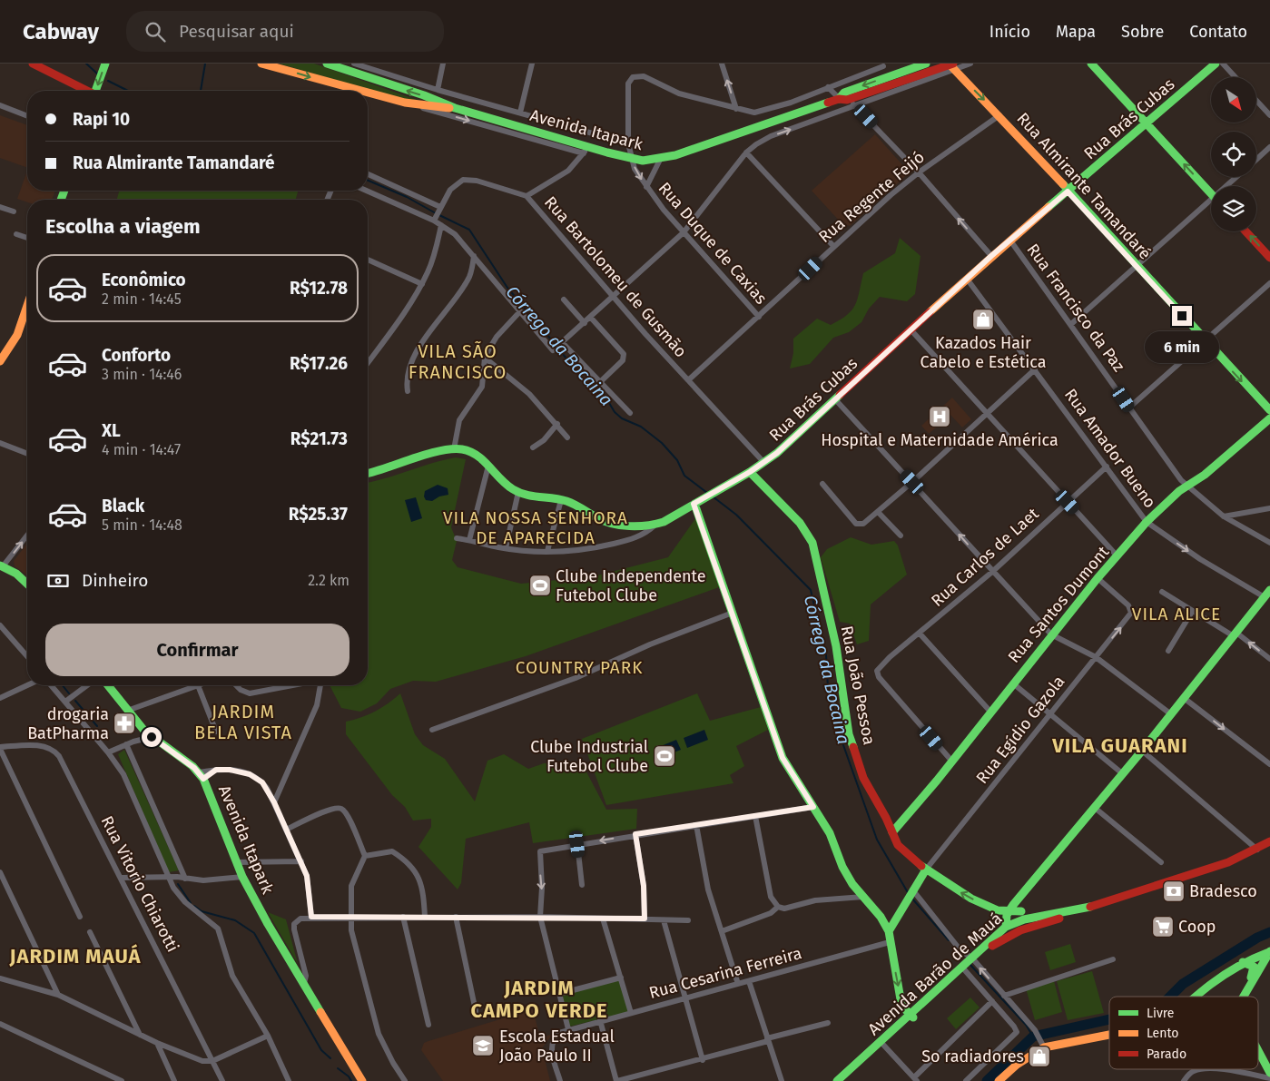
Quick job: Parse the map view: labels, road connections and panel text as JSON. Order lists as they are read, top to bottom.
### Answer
{
  "streets": {
    "street": [
      "Rua Brás Cubas",
      "Avenida Itapark",
      "Rua Almirante Tamandaré",
      "Rua Regente Feijó",
      "Rua Duque de Caxias",
      "Rua Bartolomeu de Gusmão",
      "Rua Francisco da Paz",
      "Rua Amador Bueno",
      "Rua Carlos de Laet",
      "Rua Santos Dumont",
      "Rua João Pessoa",
      "Rua Egídio Gazola",
      "Rua Vitorio Chiarotti",
      "Rua Cesarina Ferreira",
      "Avenida Barão de Mauá"
    ]
  },
  "crossings": [
    ["Rua Brás Cubas", "Rua Almirante Tamandaré"],
    ["Rua Brás Cubas", "Rua Bartolomeu de Gusmão"],
    ["Rua Brás Cubas", "Rua Francisco da Paz"],
    ["Rua Brás Cubas", "Rua Amador Bueno"],
    ["Rua Brás Cubas", "Rua João Pessoa"],
    ["Avenida Itapark", "Rua Almirante Tamandaré"],
    ["Avenida Itapark", "Rua Duque de Caxias"],
    ["Rua Almirante Tamandaré", "Rua Regente Feijó"],
    ["Rua Regente Feijó", "Rua Duque de Caxias"],
    ["Rua Regente Feijó", "Rua Bartolomeu de Gusmão"],
    ["Rua Francisco da Paz", "Rua Santos Dumont"],
    ["Rua Amador Bueno", "Rua Carlos de Laet"],
    ["Rua Amador Bueno", "Rua Santos Dumont"],
    ["Rua Carlos de Laet", "Rua Santos Dumont"],
    ["Rua Santos Dumont", "Rua João Pessoa"],
    ["Rua Santos Dumont", "Rua Egídio Gazola"],
    ["Rua João Pessoa", "Rua Egídio Gazola"]
  ],
  "one_way": ["Rua Almirante Tamandaré"],
  "districts": [
    "VILA SÃO FRANCISCO",
    "VILA NOSSA SENHORA DE APARECIDA",
    "VILA ALICE",
    "COUNTRY PARK",
    "JARDIM BELA VISTA",
    "VILA GUARANI",
    "JARDIM MAUÁ",
    "JARDIM CAMPO VERDE"
  ],
  "water": ["Córrego da Bocaina"],
  "places": {
    "shop": ["Kazados Hair Cabelo e Estética", "So radiadores"],
    "hospital": ["Hospital e Maternidade América"],
    "sports": ["Clube Independente Futebol Clube", "Clube Industrial Futebol Clube"],
    "pharmacy": ["drogaria BatPharma"],
    "bank": ["Bradesco"],
    "supermarket": ["Coop"],
    "school or university": ["Escola Estadual João Paulo II"]
  },
  "legend": ["Livre", "Lento", "Parado"],
  "north": "bottom right",
  "page": {
    "header": "Cabway",
    "search": "Pesquisar aqui",
    "nav": [
      "Início",
      "Mapa",
      "Sobre",
      "Contato"
    ],
    "banner": ["Rapi 10", "Rua Almirante Tamandaré"],
    "heading": "Escolha a viagem",
    "list": [
      {
        "name": "Econômico",
        "note": "2 min · 14:45",
        "value": "R$12.78"
      },
      {
        "name": "Conforto",
        "note": "3 min · 14:46",
        "value": "R$17.26"
      },
      {
        "name": "XL",
        "note": "4 min · 14:47",
        "value": "R$21.73"
      },
      {
        "name": "Black",
        "note": "5 min · 14:48",
        "value": "R$25.37"
      }
    ],
    "bubble": "6 min",
    "pay": ["Dinheiro", "2.2 km"],
    "buttons": "Confirmar"
  }
}
